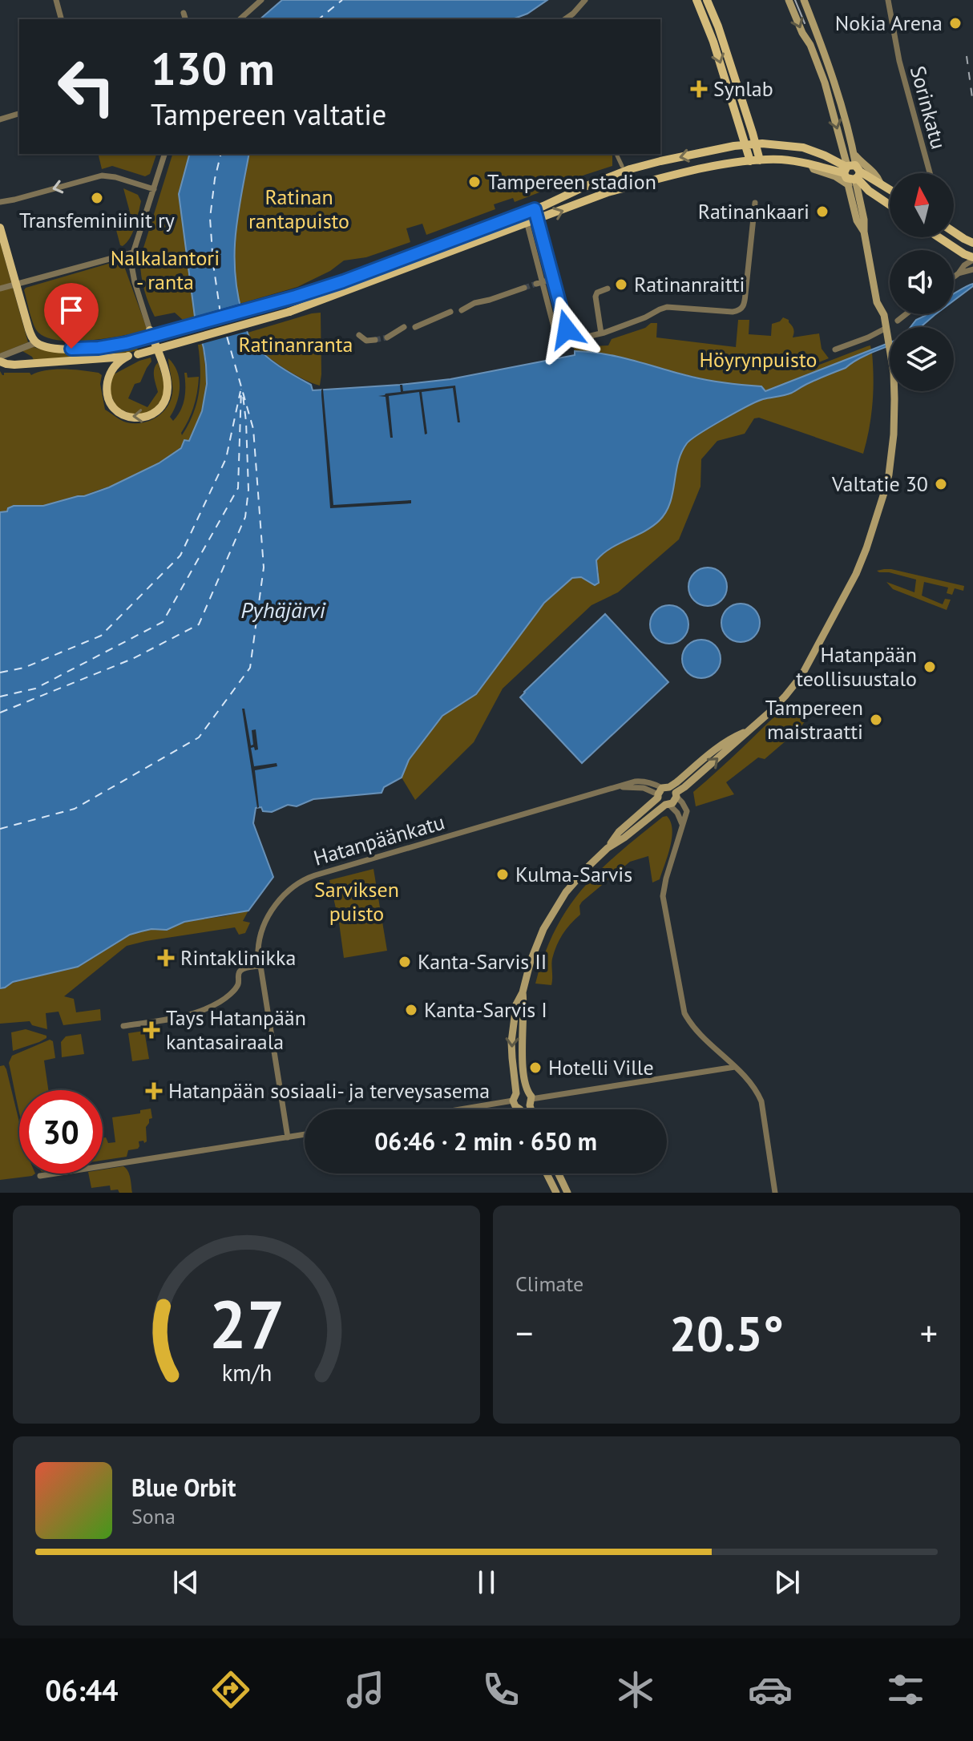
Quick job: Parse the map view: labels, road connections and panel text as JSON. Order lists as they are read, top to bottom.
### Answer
{
  "streets": {
    "street": ["Sorinkatu", "Hatanpäänkatu"]
  },
  "water": ["Pyhäjärvi"],
  "parks": [
    "Ratinan rantapuisto",
    "Nalkalantori - ranta",
    "Ratinanranta",
    "Höyrynpuisto",
    "Sarviksen puisto"
  ],
  "places": {
    "other": [
      "Nokia Arena",
      "Tampereen stadion",
      "Transfeminiinit ry",
      "Ratinankaari",
      "Ratinanraitti",
      "Valtatie 30",
      "Hatanpään teollisuustalo",
      "Tampereen maistraatti",
      "Kulma-Sarvis",
      "Kanta-Sarvis II",
      "Kanta-Sarvis I",
      "Hotelli Ville"
    ],
    "health": [
      "Synlab",
      "Rintaklinikka",
      "Tays Hatanpään kantasairaala",
      "Hatanpään sosiaali- ja terveysasema"
    ]
  },
  "north": "top",
  "page": {
    "turn": ["130 m", "Tampereen valtatie"],
    "limit": "30",
    "trip": "06:46 · 2 min · 650 m",
    "tile": "Climate",
    "heat": ["−", "20.5°", "+"],
    "song": ["Blue Orbit", "Sona"],
    "tabs": "06:44",
    "gauge": ["27", "km/h"]
  }
}
